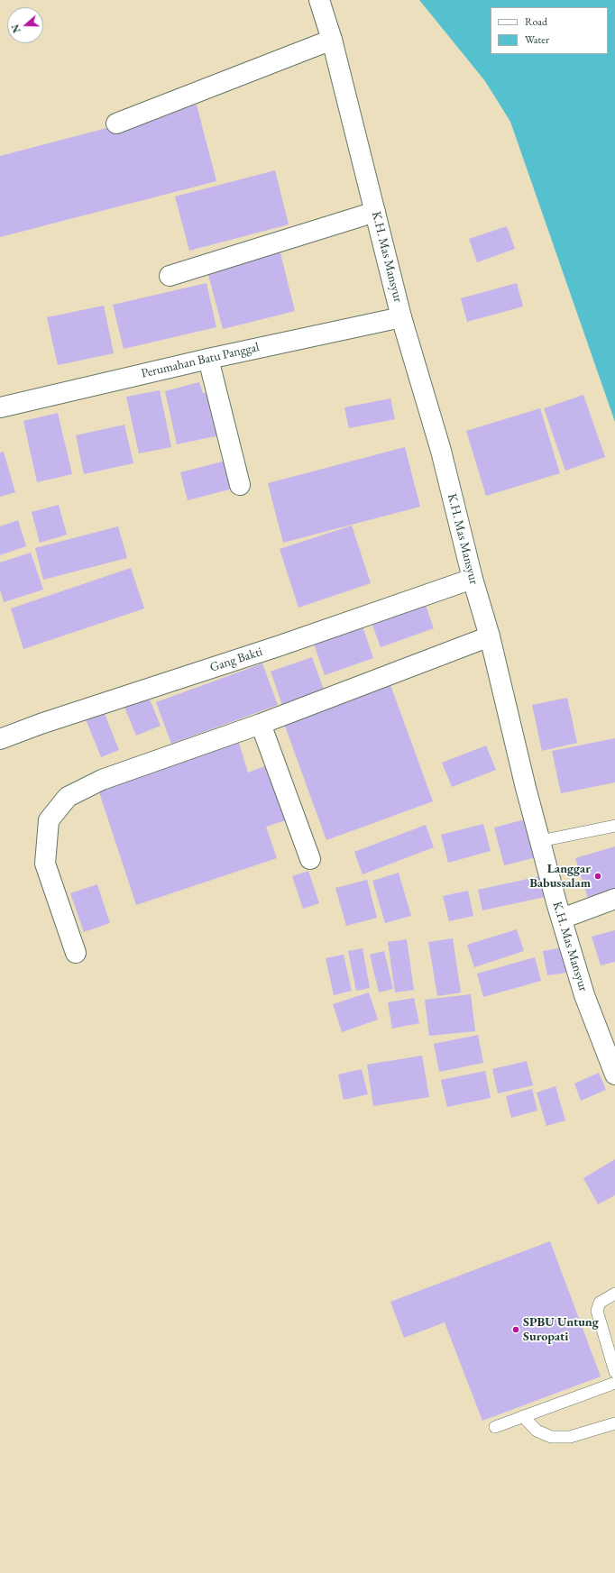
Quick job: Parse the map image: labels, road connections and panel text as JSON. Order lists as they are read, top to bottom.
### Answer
{
  "streets": {
    "street": ["K.H. Mas Mansyur", "Perumahan Batu Panggal", "Gang Bakti"]
  },
  "crossings": [
    ["K.H. Mas Mansyur", "Perumahan Batu Panggal"],
    ["K.H. Mas Mansyur", "Gang Bakti"]
  ],
  "places": ["Langgar Babussalam", "SPBU Untung Suropati"],
  "legend": ["Road", "Water"],
  "north": "left"
}
